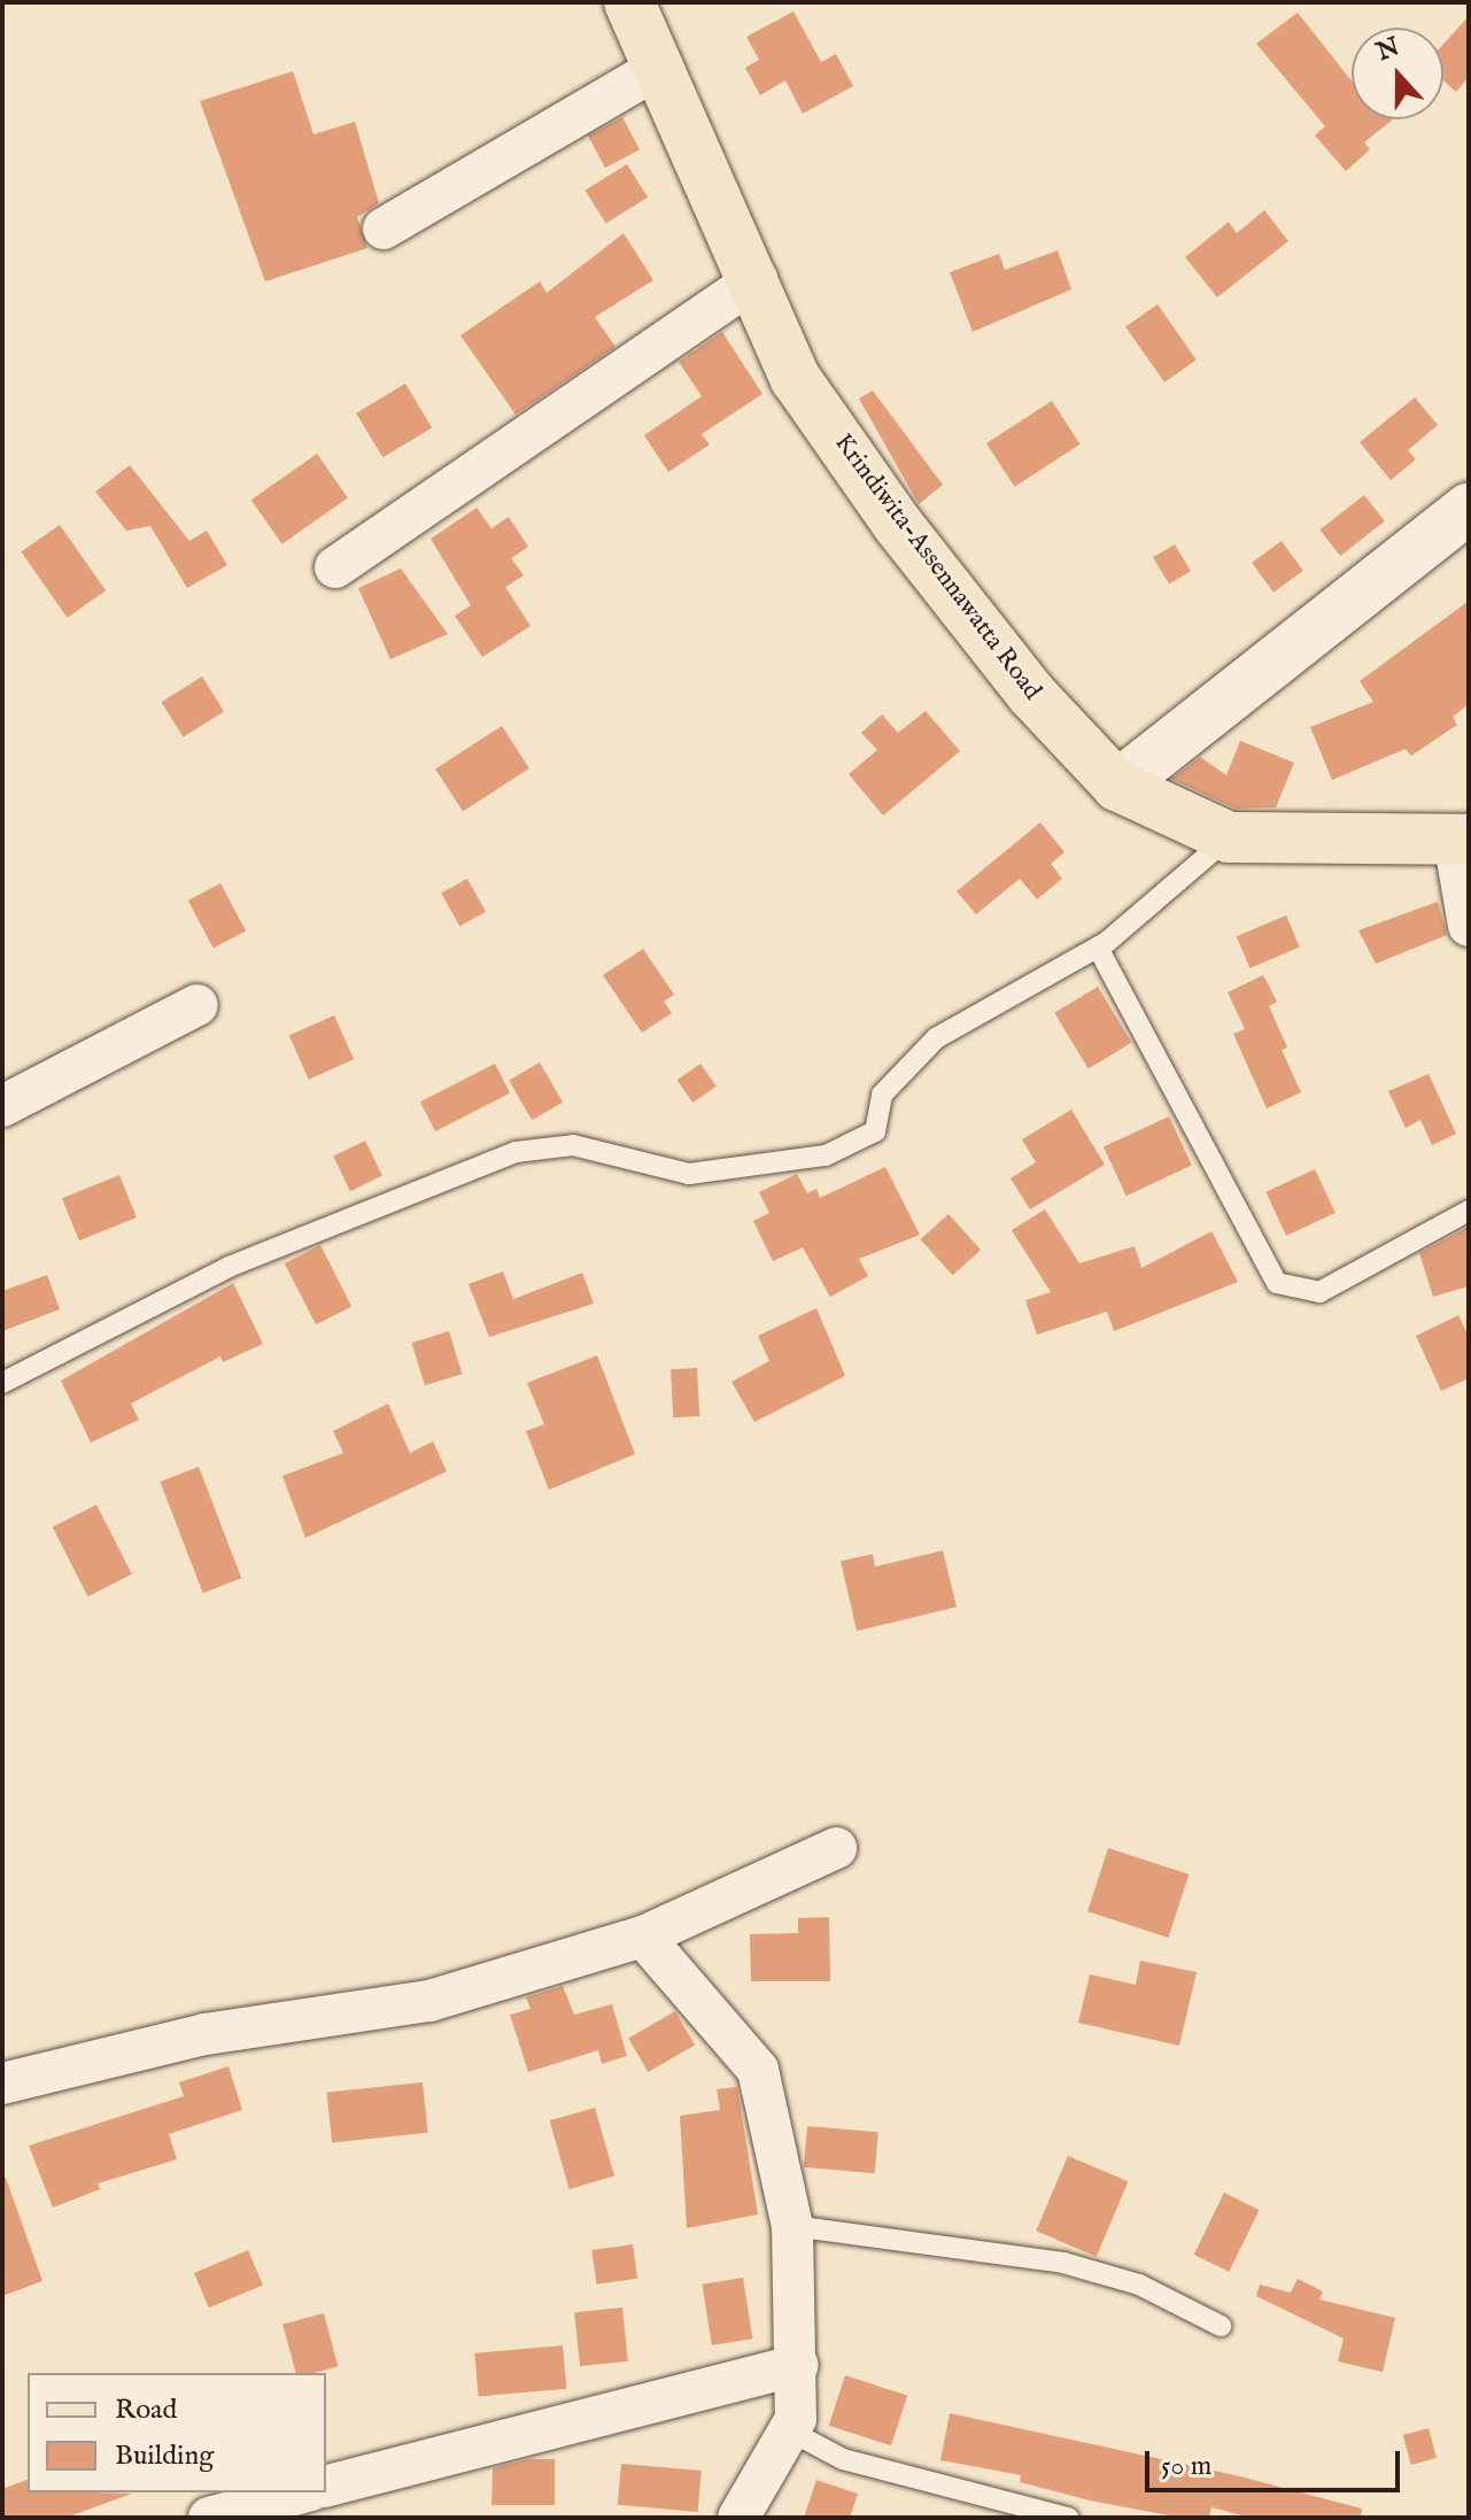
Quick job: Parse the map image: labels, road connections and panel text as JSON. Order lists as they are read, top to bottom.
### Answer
{
  "streets": {
    "main road": ["Krindiwita-Assennawatta Road"]
  },
  "legend": ["Road", "Building"],
  "scale_bar": "50 m",
  "north": "top"
}
